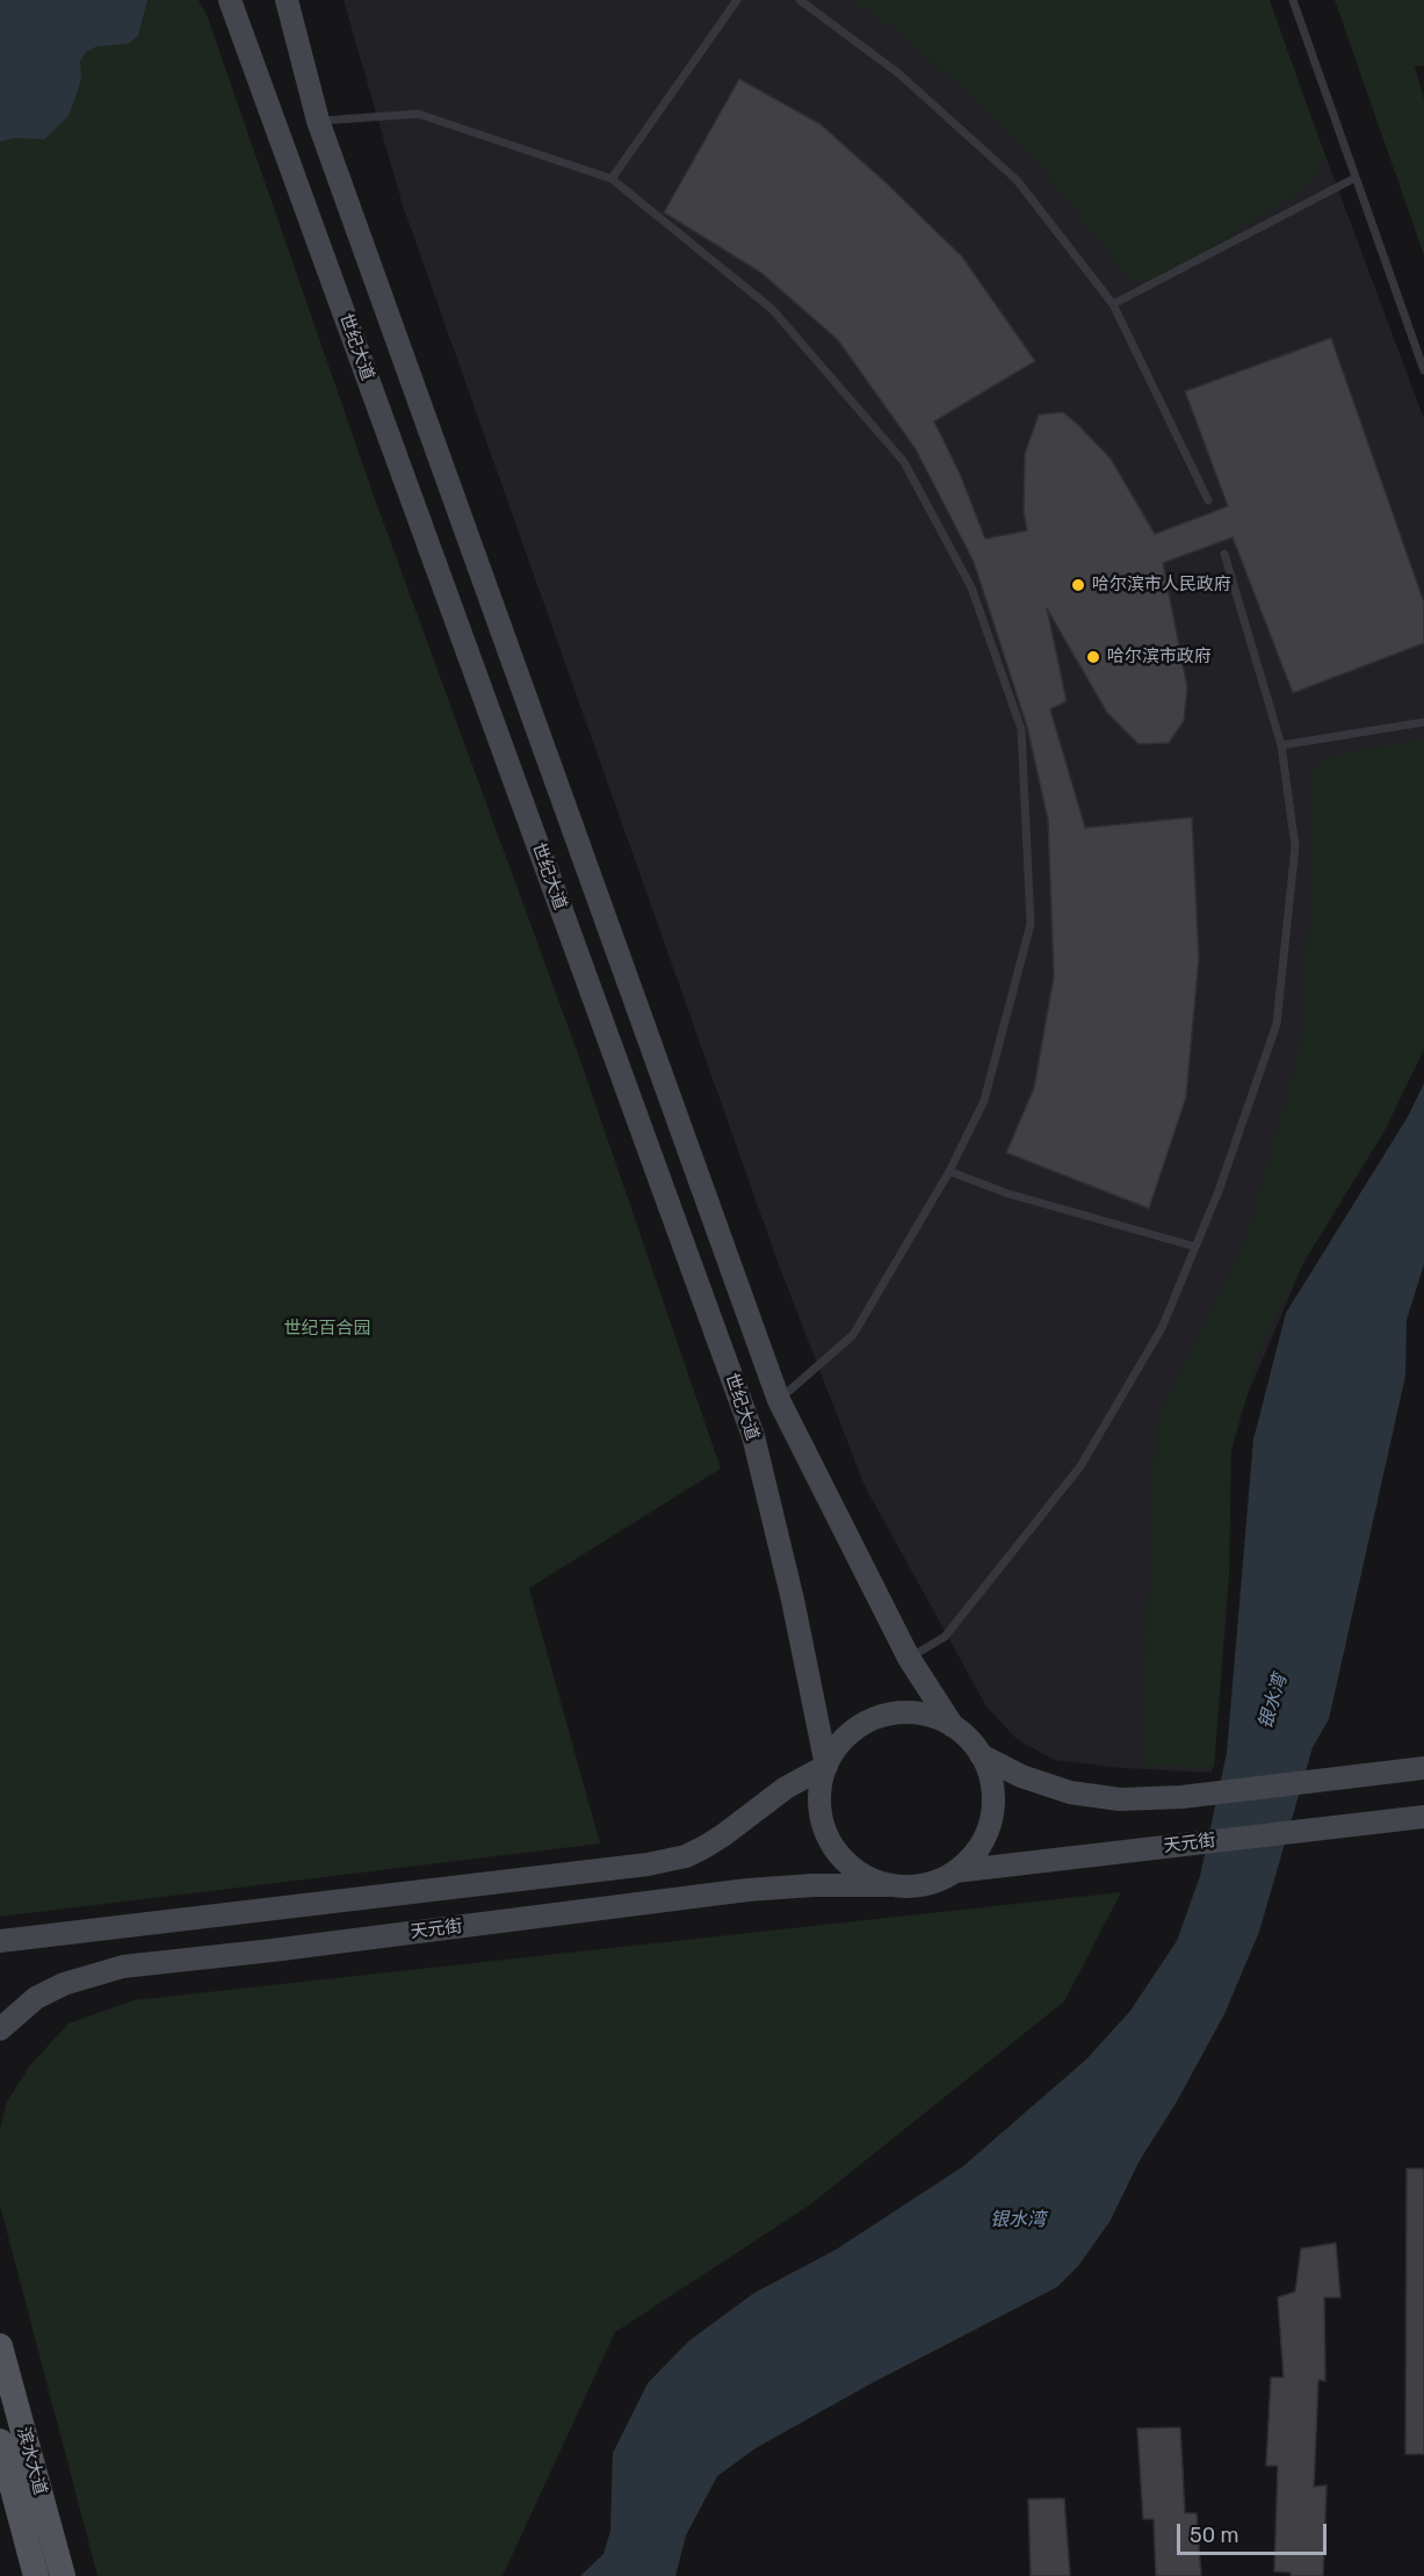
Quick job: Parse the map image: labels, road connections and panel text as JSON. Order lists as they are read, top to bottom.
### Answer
{
  "streets": {
    "main road": ["世纪大道", "天元街", "滨水大道"]
  },
  "crossings": [
    ["世纪大道", "天元街"]
  ],
  "water": ["银水湾"],
  "parks": ["世纪百合园"],
  "places": ["哈尔滨市人民政府", "哈尔滨市政府"],
  "scale_bar": "50 m"
}
